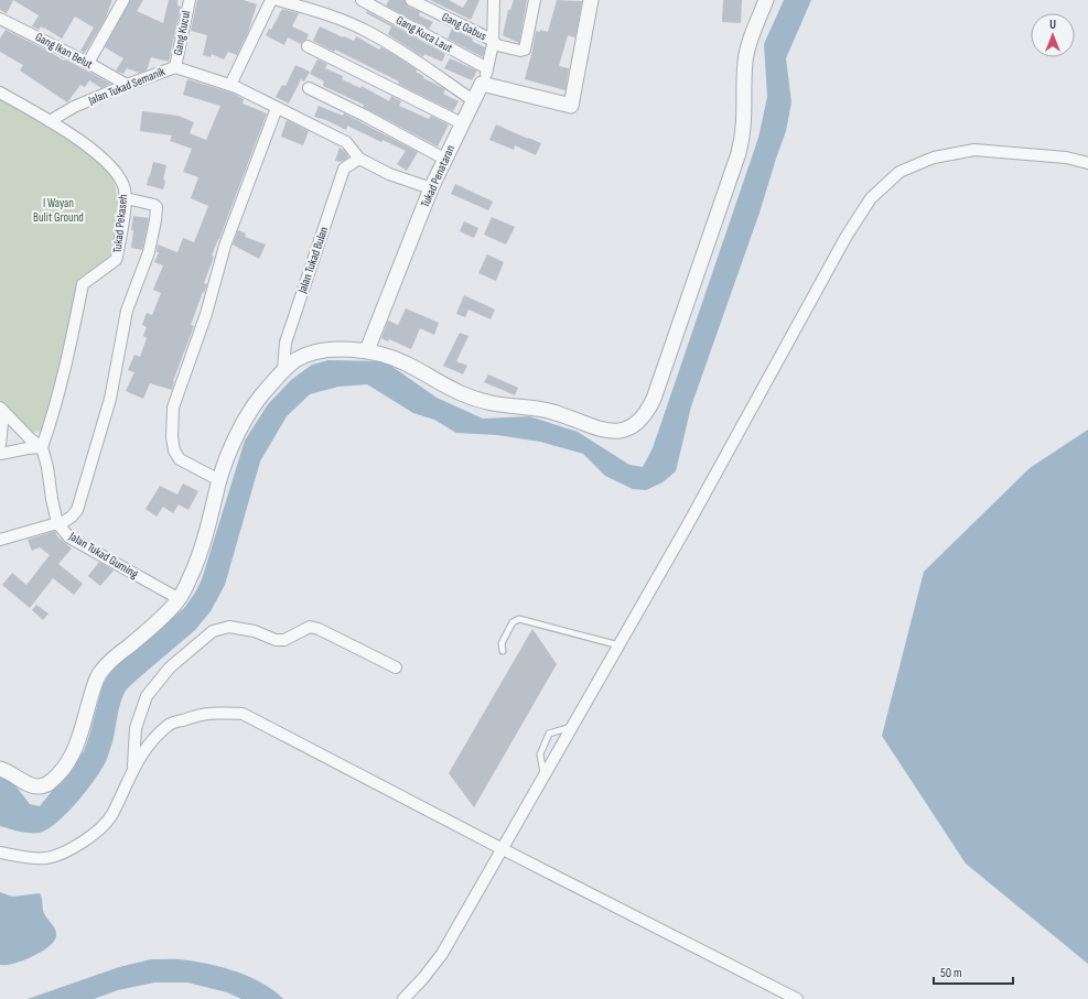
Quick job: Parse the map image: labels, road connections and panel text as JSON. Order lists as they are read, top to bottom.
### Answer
{
  "streets": {
    "street": [
      "Gang Gabus",
      "Gang Kucul",
      "Gang Kuca Laut",
      "Gang Ikan Belut",
      "Jalan Tukad Semanik",
      "Tukad Penataran",
      "Tukad Pekaseh",
      "Jalan Tukad Bulan",
      "Jalan Tukad Guming"
    ]
  },
  "crossings": [
    ["Gang Gabus", "Tukad Penataran"],
    ["Gang Kucul", "Jalan Tukad Semanik"],
    ["Gang Kuca Laut", "Tukad Penataran"],
    ["Gang Ikan Belut", "Jalan Tukad Semanik"],
    ["Jalan Tukad Semanik", "Tukad Pekaseh"],
    ["Tukad Pekaseh", "Jalan Tukad Guming"]
  ],
  "parks": ["I Wayan Bulit Ground"],
  "scale_bar": "50 m",
  "north": "top"
}
